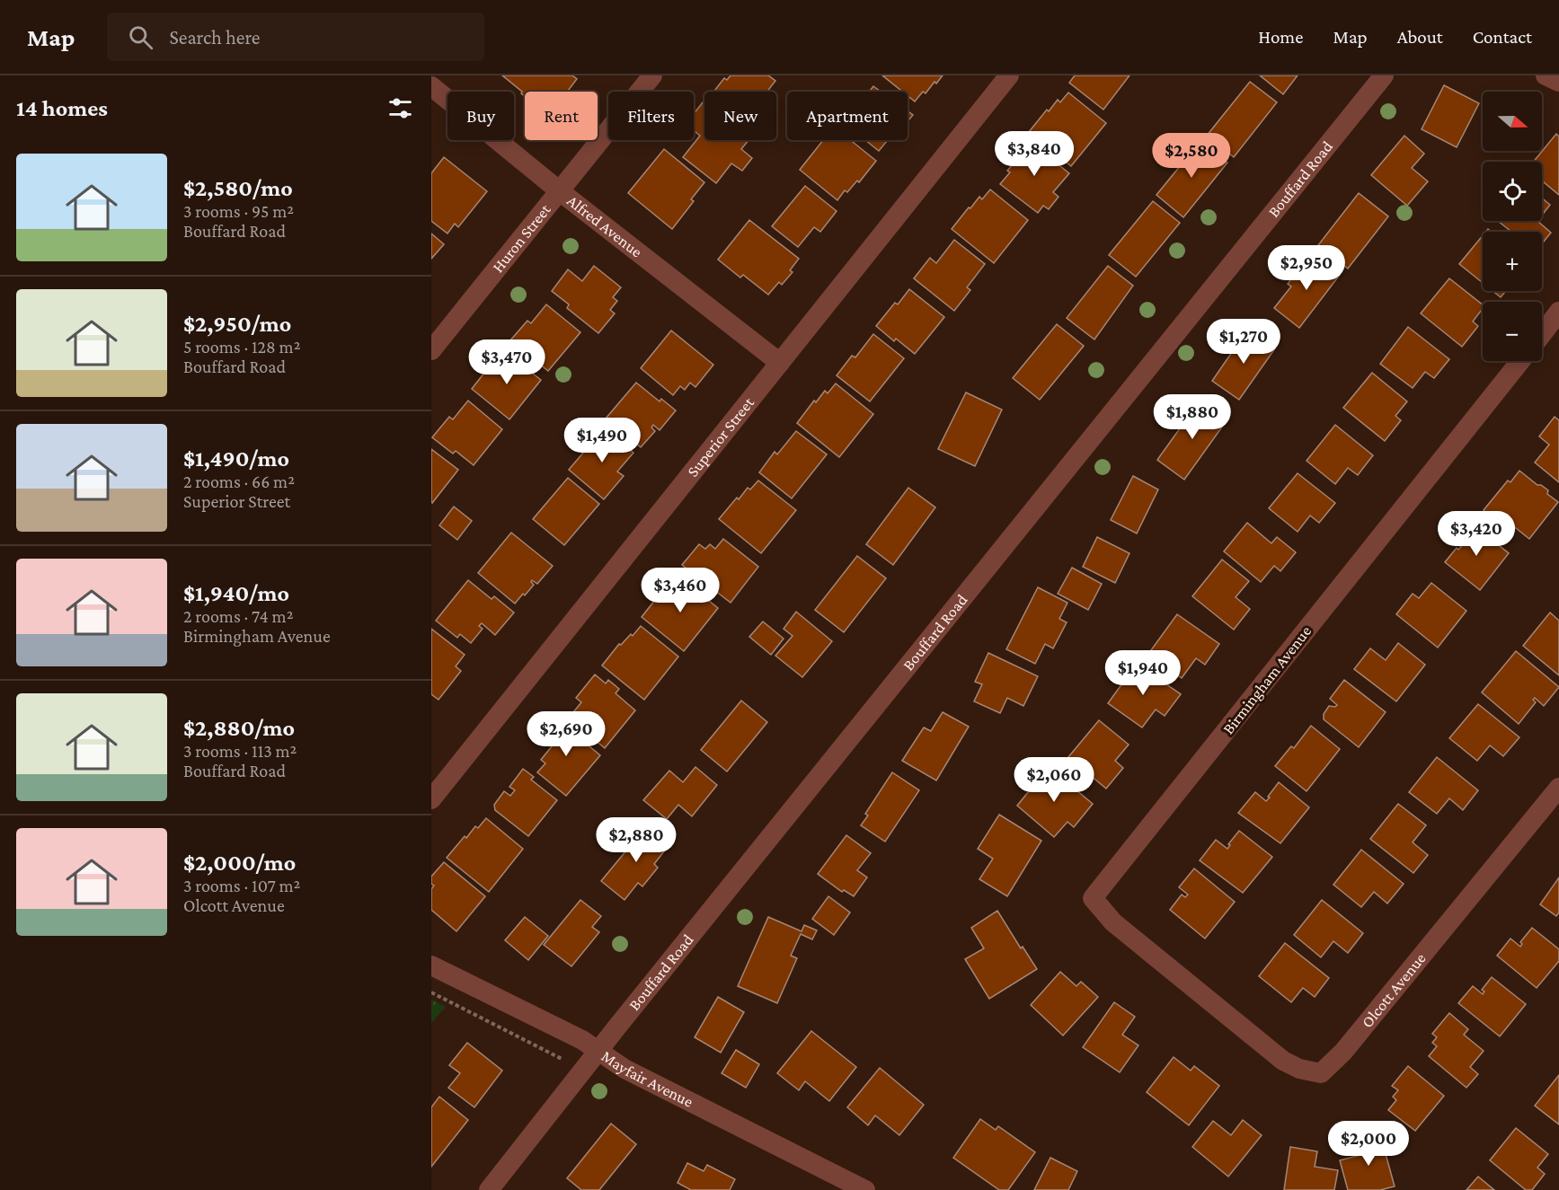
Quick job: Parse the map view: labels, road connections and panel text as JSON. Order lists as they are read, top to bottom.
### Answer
{
  "streets": {
    "street": [
      "Bouffard Road",
      "Alfred Avenue",
      "Huron Street",
      "Superior Street",
      "Birmingham Avenue",
      "Olcott Avenue",
      "Mayfair Avenue"
    ]
  },
  "crossings": [
    ["Bouffard Road", "Mayfair Avenue"],
    ["Alfred Avenue", "Huron Street"],
    ["Alfred Avenue", "Superior Street"],
    ["Birmingham Avenue", "Olcott Avenue"]
  ],
  "north": "right",
  "page": {
    "header": "Map",
    "search": "Search here",
    "nav": [
      "Home",
      "Map",
      "About",
      "Contact"
    ],
    "heading": "14 homes",
    "map_buttons": ["+", "−"],
    "chip": [
      "Buy",
      "Rent",
      "Filters",
      "New",
      "Apartment"
    ],
    "price": [
      "$3,840",
      "$2,580",
      "$2,950",
      "$1,270",
      "$3,470",
      "$1,880",
      "$1,490",
      "$3,420",
      "$3,460",
      "$1,940",
      "$2,690",
      "$2,060",
      "$2,880",
      "$2,000"
    ],
    "list": [
      {
        "name": "$2,580/mo",
        "note": "3 rooms · 95 m² · Bouffard Road"
      },
      {
        "name": "$2,950/mo",
        "note": "5 rooms · 128 m² · Bouffard Road"
      },
      {
        "name": "$1,490/mo",
        "note": "2 rooms · 66 m² · Superior Street"
      },
      {
        "name": "$1,940/mo",
        "note": "2 rooms · 74 m² · Birmingham Avenue"
      },
      {
        "name": "$2,880/mo",
        "note": "3 rooms · 113 m² · Bouffard Road"
      },
      {
        "name": "$2,000/mo",
        "note": "3 rooms · 107 m² · Olcott Avenue"
      }
    ]
  }
}
